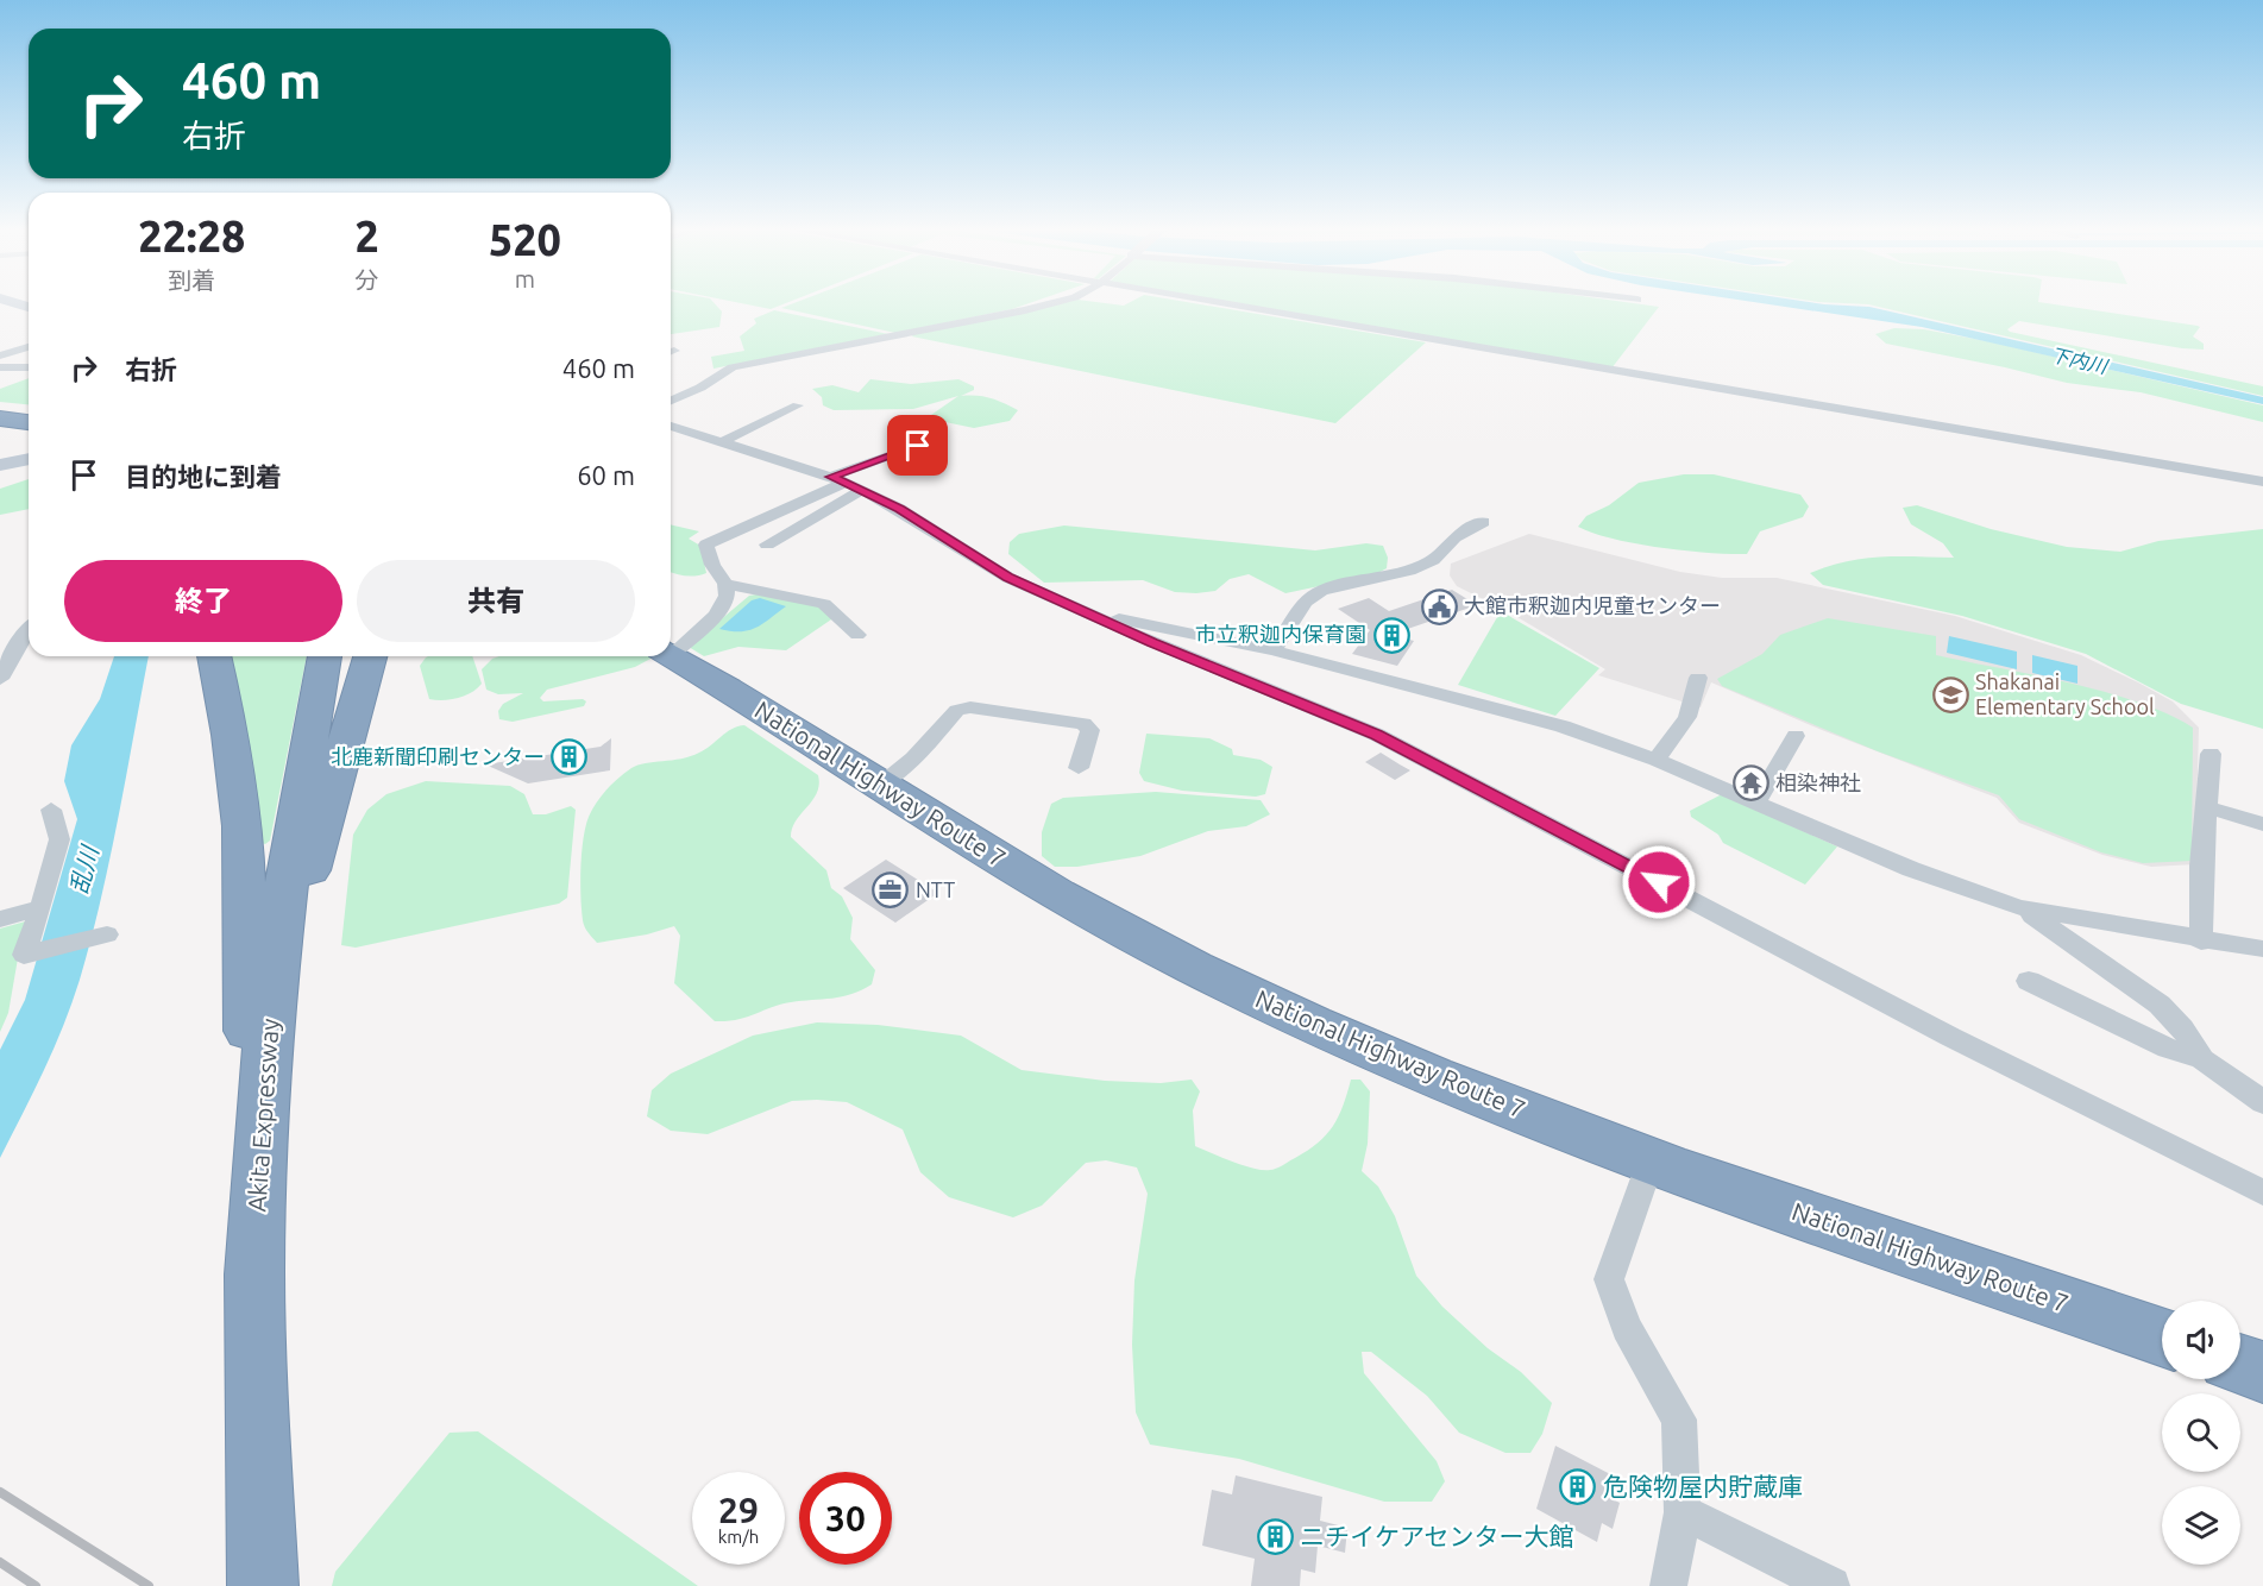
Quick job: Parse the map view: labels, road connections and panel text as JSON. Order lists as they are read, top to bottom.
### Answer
{
  "streets": {
    "highway": ["National Highway Route 7", "Akita Expressway"]
  },
  "water": ["下内川", "乱川"],
  "places": {
    "public building": ["大館市釈迦内児童センター"],
    "building": [
      "市立釈迦内保育園",
      "北鹿新聞印刷センター",
      "危険物屋内貯蔵庫",
      "ニチイケアセンター大館"
    ],
    "school or university": ["Shakanai Elementary School"],
    "temple": ["相染神社"],
    "office": ["NTT"]
  },
  "page": {
    "turn": ["460 m", "右折"],
    "eta": [
      "22:28",
      "到着",
      "2",
      "分",
      "520",
      "m"
    ],
    "list": [
      {
        "name": "右折",
        "value": "460 m"
      },
      {
        "name": "目的地に到着",
        "value": "60 m"
      }
    ],
    "buttons": ["終了", "共有"],
    "speed": "29 km/h",
    "limit": "30"
  }
}
